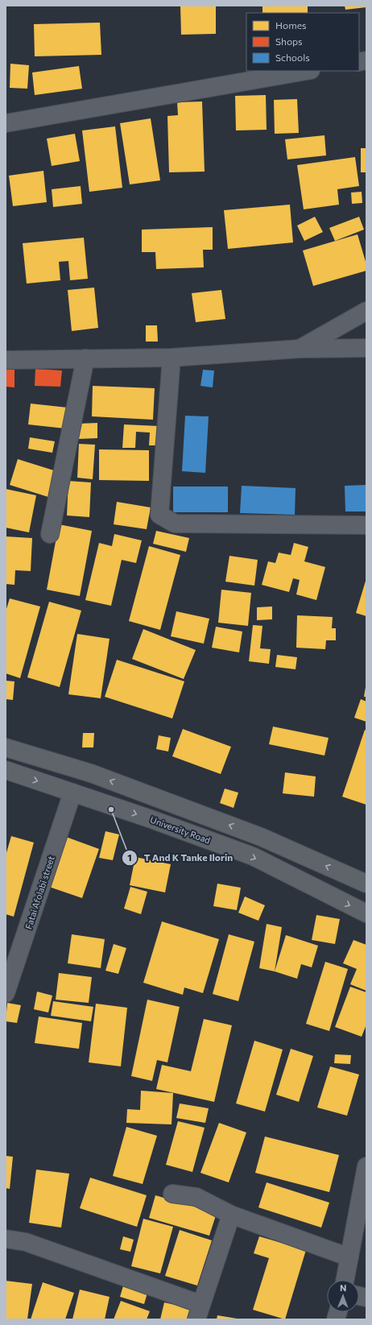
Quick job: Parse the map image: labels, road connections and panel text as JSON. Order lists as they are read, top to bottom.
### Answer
{
  "streets": {
    "main road": ["University Road"],
    "street": ["Fatai Afolabi street"]
  },
  "crossings": [
    ["University Road", "Fatai Afolabi street"]
  ],
  "places": ["T And K Tanke Ilorin"],
  "legend": ["Homes", "Shops", "Schools"],
  "north": "top"
}
